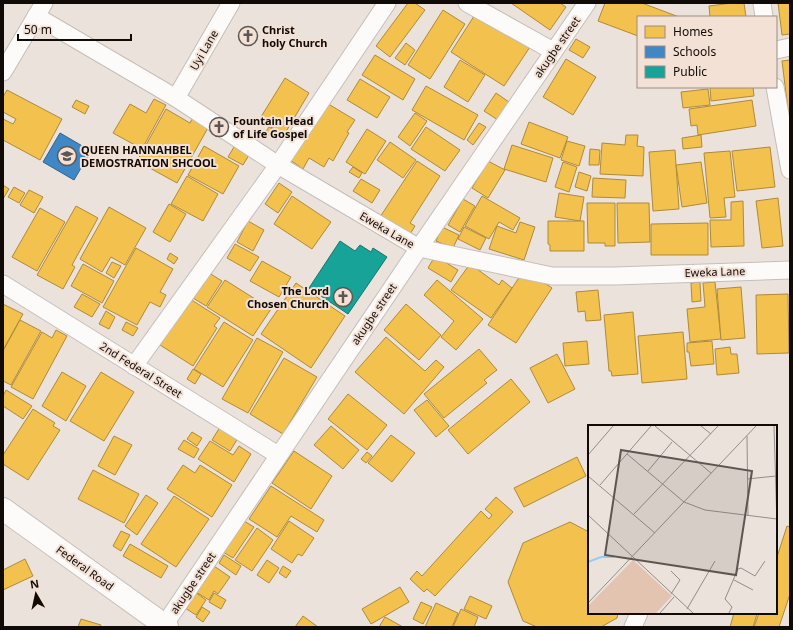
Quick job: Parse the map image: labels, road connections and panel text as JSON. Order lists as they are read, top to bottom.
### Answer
{
  "streets": {
    "street": [
      "akugbe street",
      "Uyi Lane",
      "Eweka Lane",
      "2nd Federal Street",
      "Federal Road"
    ]
  },
  "crossings": [
    ["akugbe street", "Eweka Lane"],
    ["akugbe street", "2nd Federal Street"],
    ["akugbe street", "Federal Road"],
    ["Uyi Lane", "Eweka Lane"]
  ],
  "places": {
    "church": ["Christ holy Church", "Fountain Head of Life Gospel", "The Lord Chosen Church"],
    "school or university": ["QUEEN HANNAHBEL DEMOSTRATION SHCOOL"]
  },
  "legend": ["Homes", "Schools", "Public"],
  "scale_bar": "50 m",
  "north": "top"
}
